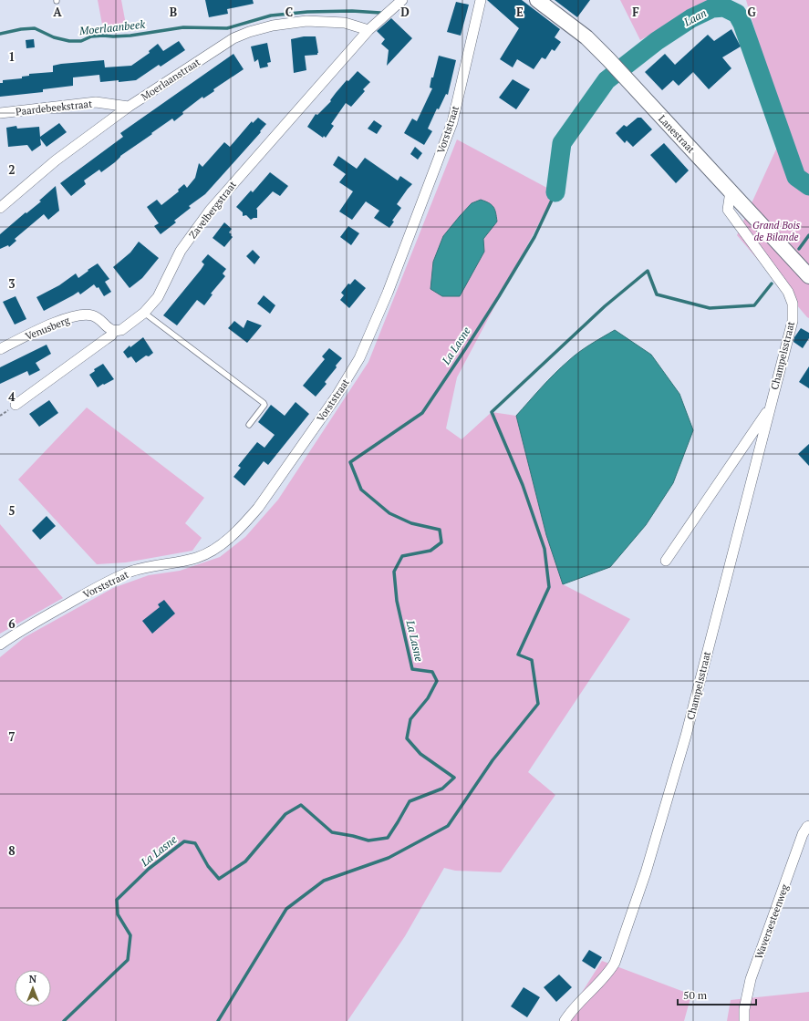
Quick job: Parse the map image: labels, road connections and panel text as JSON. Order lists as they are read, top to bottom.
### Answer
{
  "streets": {
    "street": [
      "Moerlaanstraat",
      "Paardebeekstraat",
      "Vorststraat",
      "Lanestraat",
      "Zavelbergstraat",
      "Venusberg",
      "Champelsstraat",
      "Waversesteenweg"
    ]
  },
  "crossings": [
    ["Moerlaanstraat", "Paardebeekstraat"],
    ["Moerlaanstraat", "Zavelbergstraat"],
    ["Lanestraat", "Champelsstraat"],
    ["Zavelbergstraat", "Venusberg"]
  ],
  "water": ["Laan", "Moerlaanbeek", "La Lasne"],
  "parks": ["Grand Bois de Bilande"],
  "scale_bar": "50 m",
  "north": "top",
  "grid": {
    "columns": [
      "A",
      "B",
      "C",
      "D",
      "E",
      "F",
      "G"
    ],
    "rows": [
      "1",
      "2",
      "3",
      "4",
      "5",
      "6",
      "7",
      "8"
    ]
  }
}
